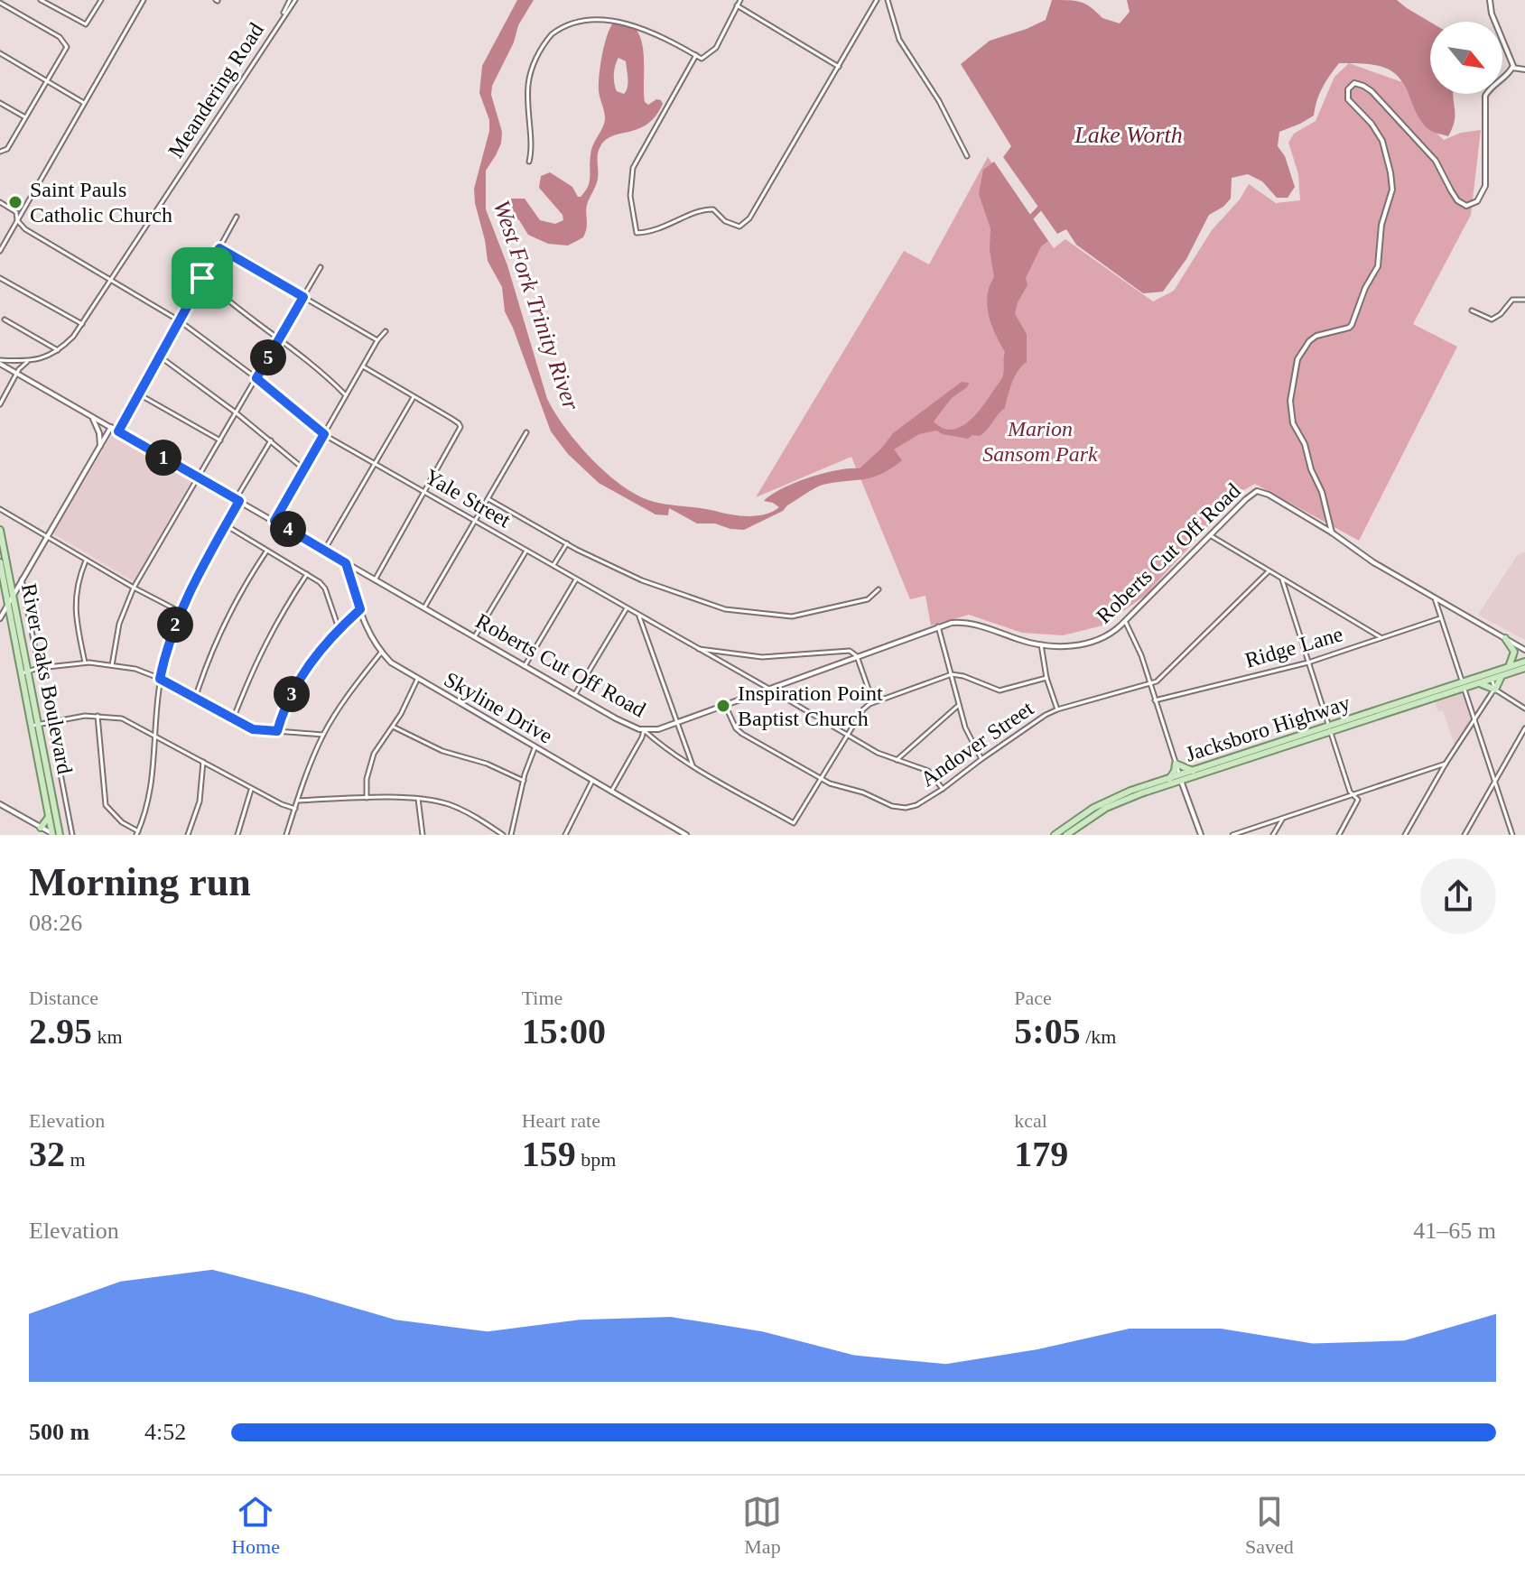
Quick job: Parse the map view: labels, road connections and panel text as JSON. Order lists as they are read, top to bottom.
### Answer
{
  "streets": {
    "main road": ["River Oaks Boulevard", "Jacksboro Highway"],
    "street": [
      "Meandering Road",
      "Yale Street",
      "Roberts Cut Off Road",
      "Ridge Lane",
      "Skyline Drive",
      "Andover Street"
    ]
  },
  "crossings": [
    ["Meandering Road", "Yale Street"],
    ["Meandering Road", "Roberts Cut Off Road"],
    ["Yale Street", "Roberts Cut Off Road"],
    ["Yale Street", "Andover Street"],
    ["Roberts Cut Off Road", "Skyline Drive"],
    ["Roberts Cut Off Road", "Andover Street"]
  ],
  "water": ["Lake Worth", "West Fork Trinity River"],
  "parks": ["Marion Sansom Park"],
  "places": ["Saint Pauls Catholic Church", "Inspiration Point Baptist Church"],
  "north": "bottom right",
  "page": {
    "pins": [
      "5",
      "1",
      "4",
      "2",
      "3"
    ],
    "heading": ["Morning run", "08:26"],
    "stats": [
      ["Distance", "2.95 km"],
      ["Time", "15:00"],
      ["Pace", "5:05 /km"],
      ["Elevation", "32 m"],
      ["Heart rate", "159 bpm"],
      ["kcal", "179"]
    ],
    "chart": ["Elevation", "41–65 m"],
    "list": [
      {
        "name": "500 m",
        "note": "4:52"
      }
    ],
    "tabs": ["Home", "Map", "Saved"]
  }
}
